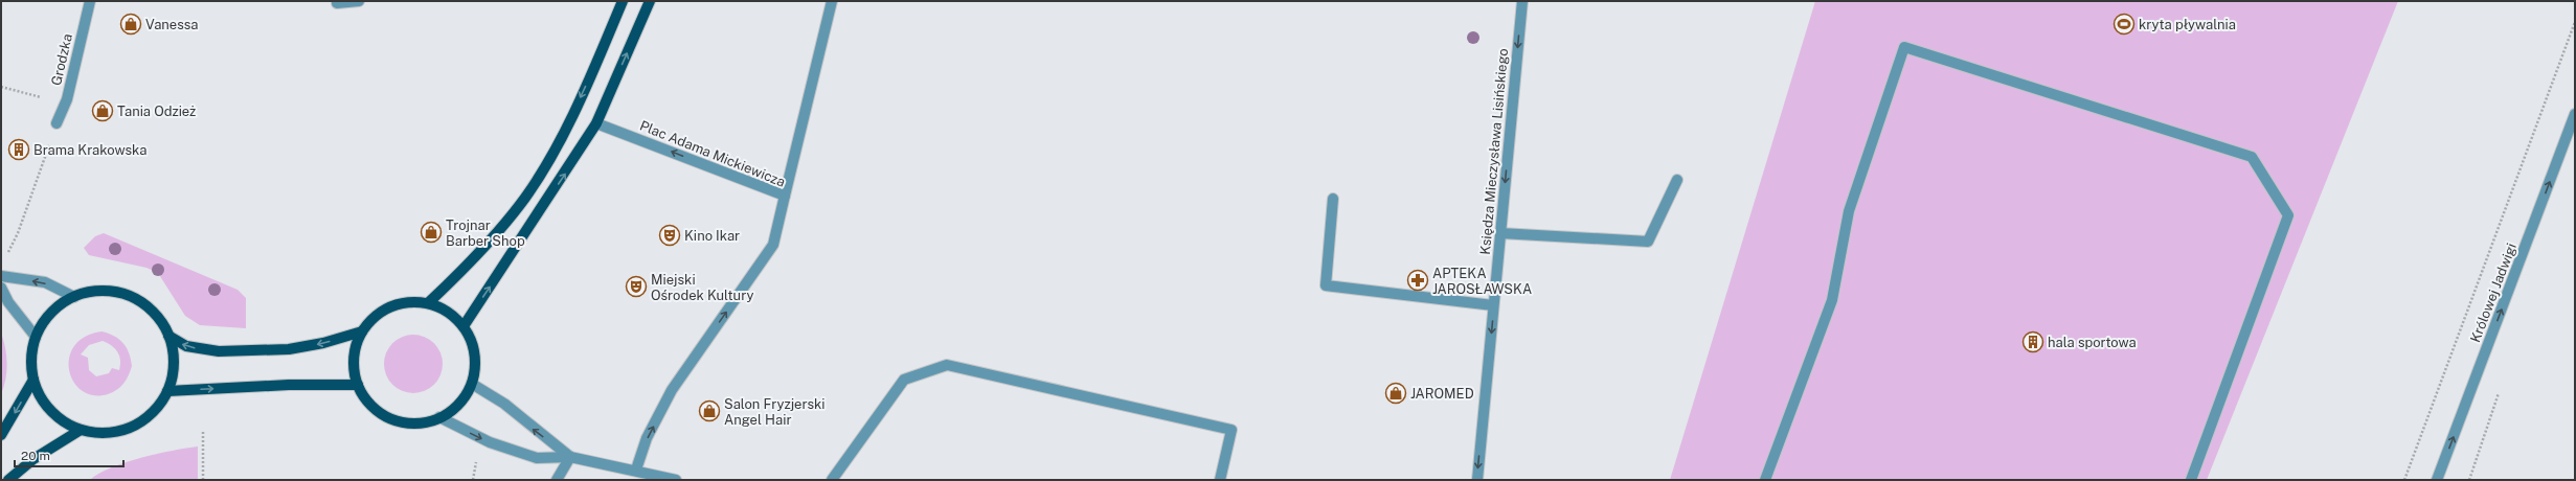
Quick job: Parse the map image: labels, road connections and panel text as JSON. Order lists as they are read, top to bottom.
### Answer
{
  "streets": {
    "street": [
      "Grodzka",
      "Księdza Mieczysława Lisińskiego",
      "Plac Adama Mickiewicza",
      "Królowej Jadwigi"
    ]
  },
  "one_way": ["Księdza Mieczysława Lisińskiego", "Królowej Jadwigi"],
  "places": {
    "shop": [
      "Vanessa",
      "Tania Odzież",
      "Trojnar Barber Shop",
      "JAROMED",
      "Salon Fryzjerski Angel Hair"
    ],
    "sports": ["kryta pływalnia"],
    "building": ["Brama Krakowska", "hala sportowa"],
    "theatre": ["Kino Ikar", "Miejski Ośrodek Kultury"],
    "pharmacy": ["APTEKA JAROSŁAWSKA"]
  },
  "scale_bar": "20 m"
}
